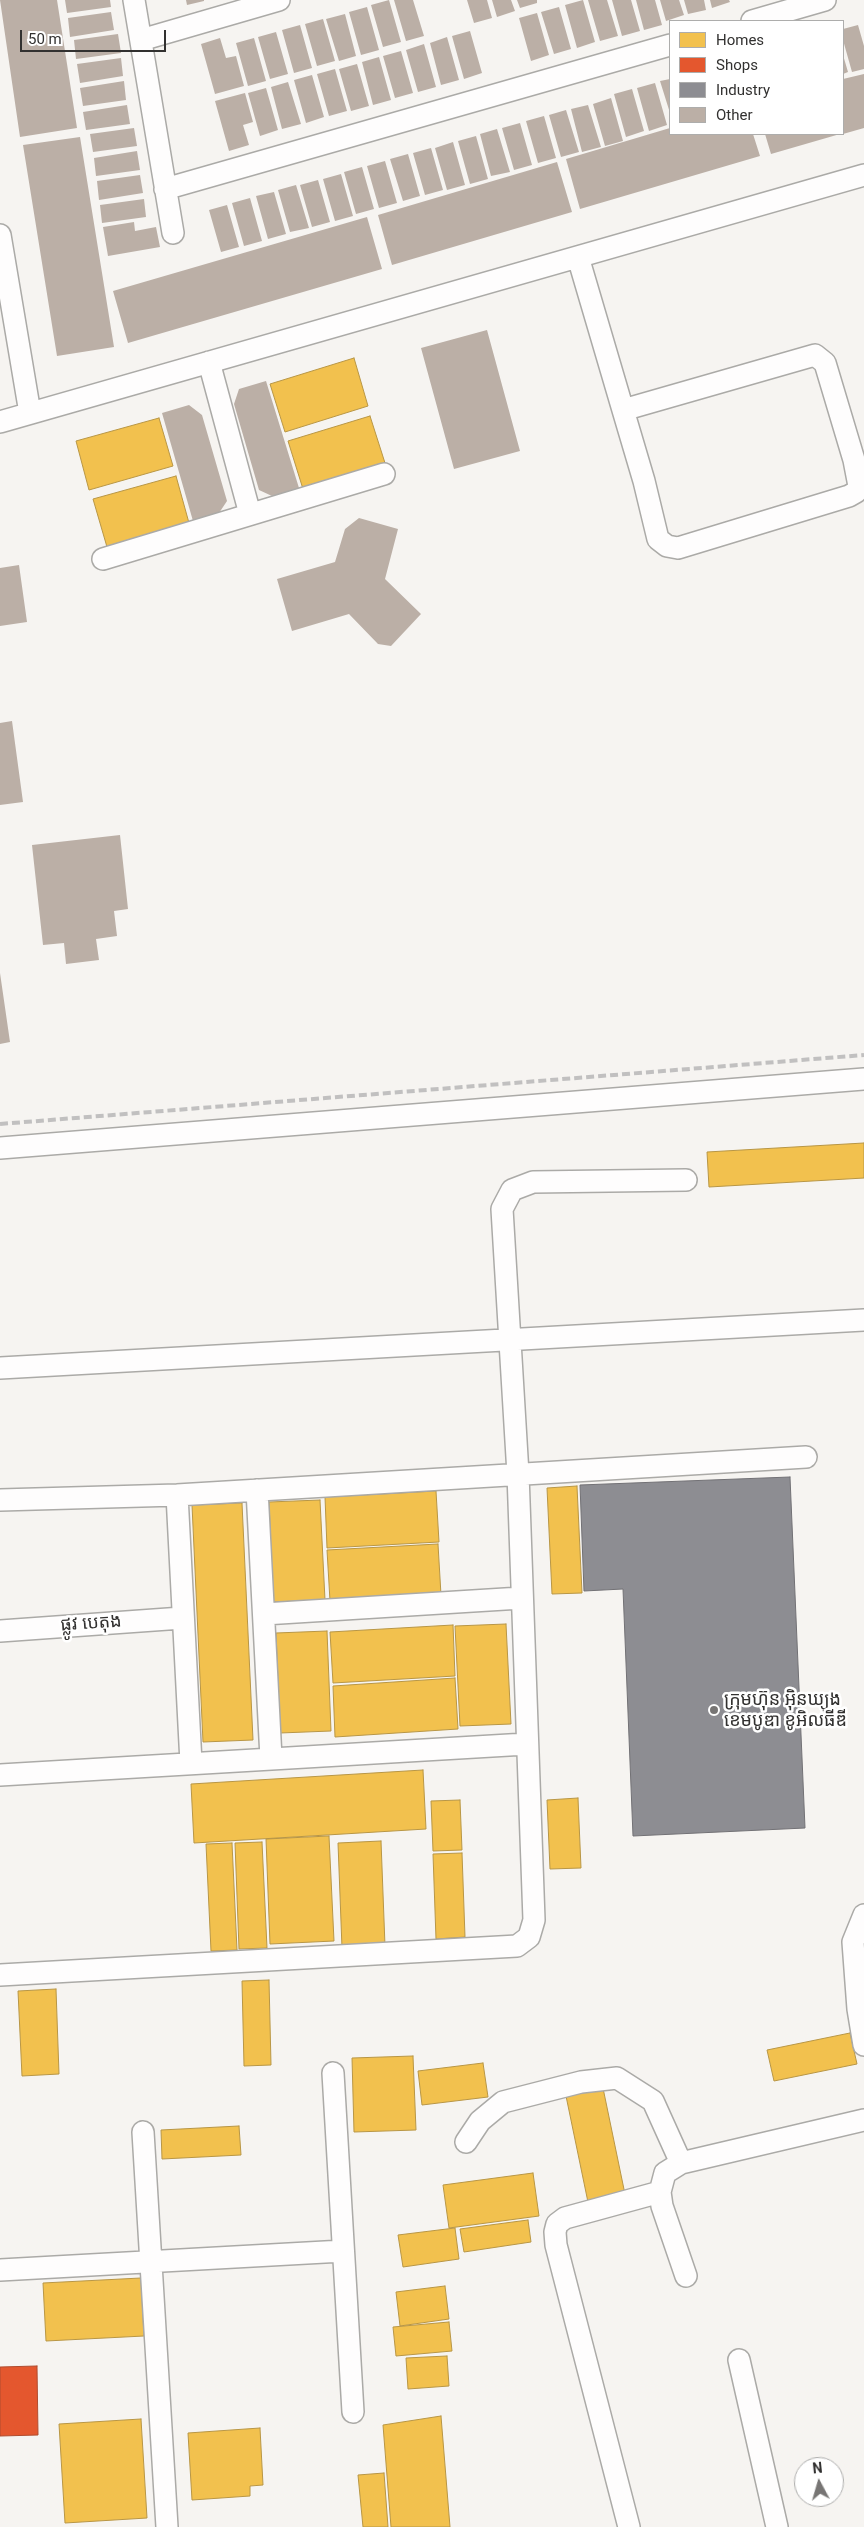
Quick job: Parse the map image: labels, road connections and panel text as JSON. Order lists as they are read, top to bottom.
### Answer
{
  "streets": {
    "street": ["ផ្លូវ បេតុង"]
  },
  "places": ["ក្រុមហ៊ុន អ៊ិនឃ្យុង ខេមបូឌា ខូអិលធីឌី"],
  "legend": [
    "Homes",
    "Shops",
    "Industry",
    "Other"
  ],
  "scale_bar": "50 m",
  "north": "top"
}
